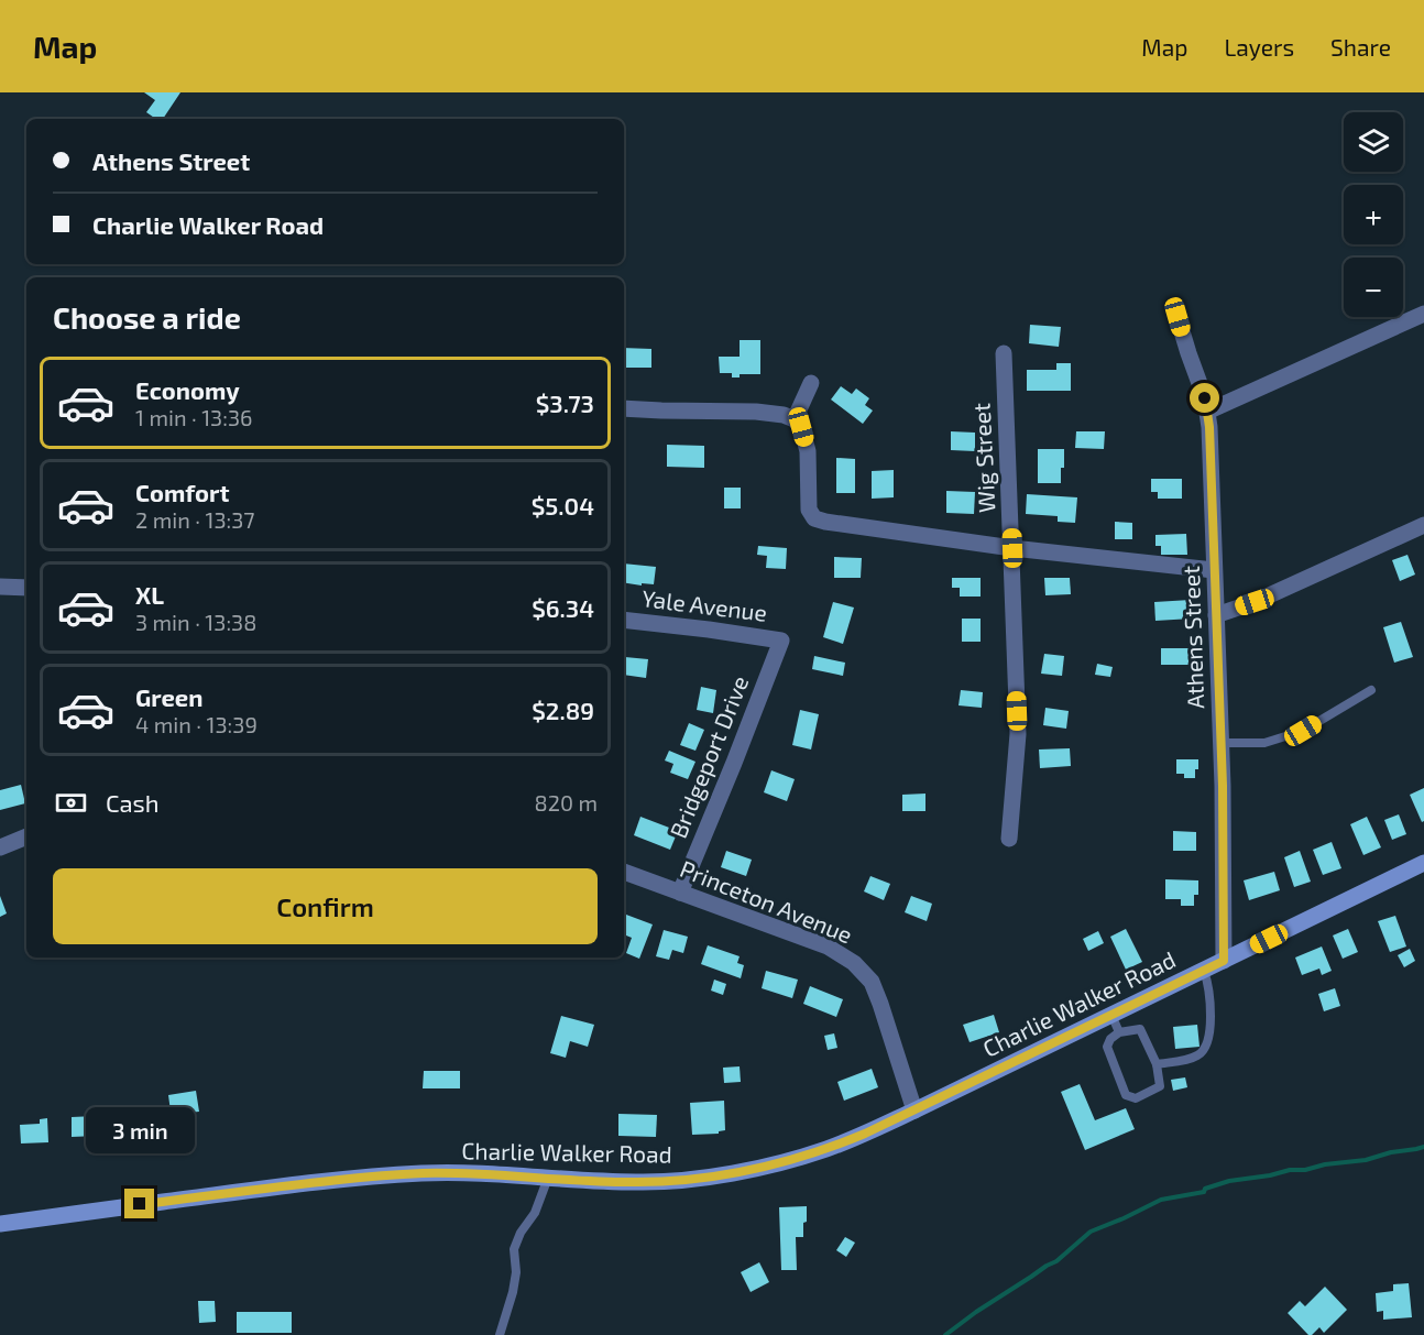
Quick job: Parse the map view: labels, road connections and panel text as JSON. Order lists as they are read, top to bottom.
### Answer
{
  "streets": {
    "street": [
      "Wig Street",
      "Yale Avenue",
      "Athens Street",
      "Bridgeport Drive",
      "Princeton Avenue",
      "Charlie Walker Road"
    ]
  },
  "crossings": [
    ["Yale Avenue", "Bridgeport Drive"],
    ["Athens Street", "Charlie Walker Road"],
    ["Bridgeport Drive", "Princeton Avenue"],
    ["Princeton Avenue", "Charlie Walker Road"]
  ],
  "page": {
    "header": "Map",
    "nav": ["Map", "Layers", "Share"],
    "map_buttons": ["+", "−"],
    "banner": ["Athens Street", "Charlie Walker Road"],
    "heading": "Choose a ride",
    "list": [
      {
        "name": "Economy",
        "note": "1 min · 13:36",
        "value": "$3.73"
      },
      {
        "name": "Comfort",
        "note": "2 min · 13:37",
        "value": "$5.04"
      },
      {
        "name": "XL",
        "note": "3 min · 13:38",
        "value": "$6.34"
      },
      {
        "name": "Green",
        "note": "4 min · 13:39",
        "value": "$2.89"
      }
    ],
    "pay": ["Cash", "820 m"],
    "buttons": "Confirm",
    "bubble": "3 min"
  }
}
